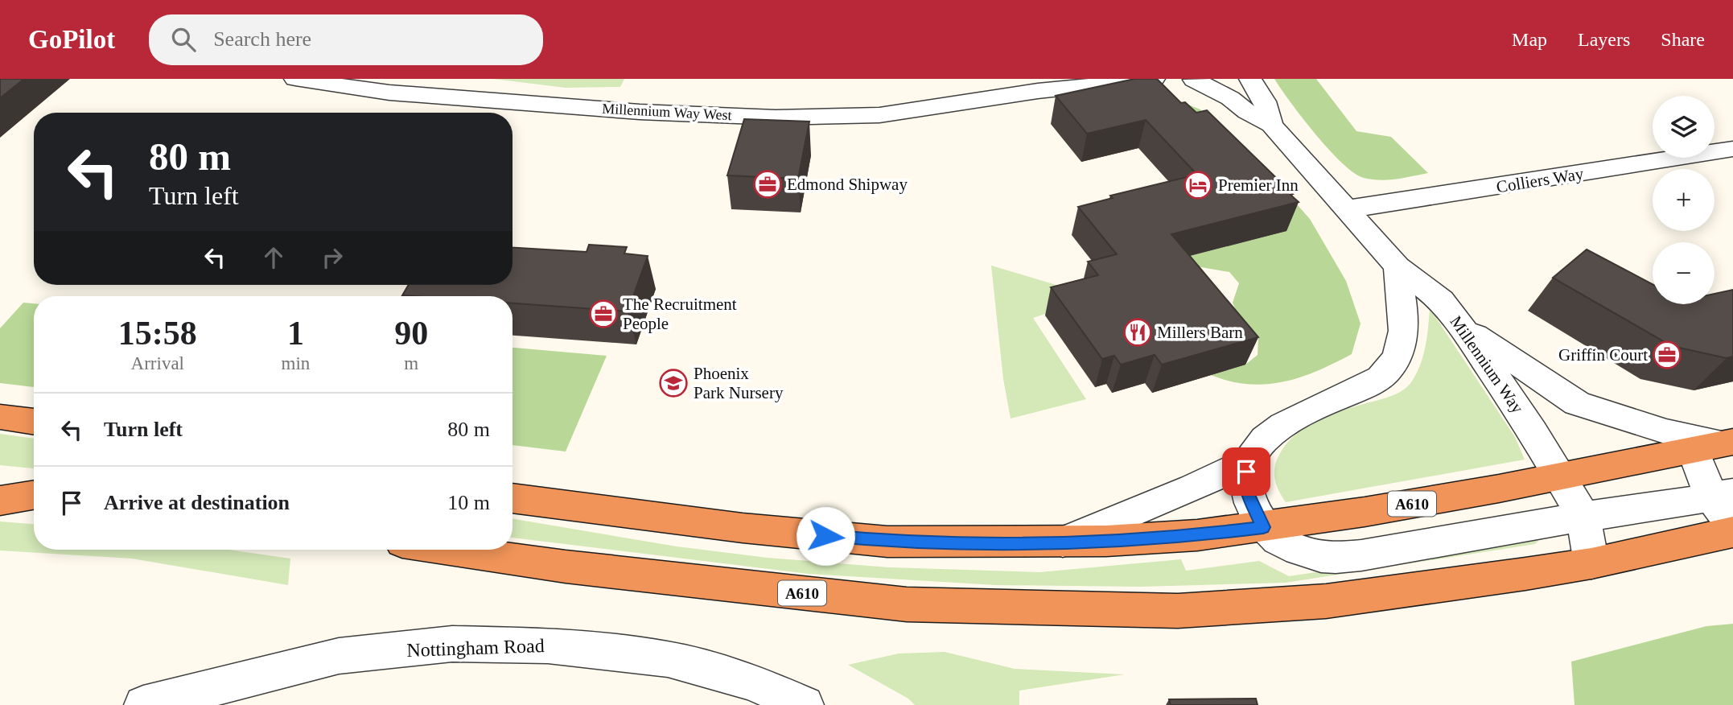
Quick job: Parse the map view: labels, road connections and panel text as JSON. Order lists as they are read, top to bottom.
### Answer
{
  "streets": {
    "highway": ["A610"],
    "street": [
      "Millennium Way West",
      "Colliers Way",
      "Millennium Way",
      "Nottingham Road"
    ]
  },
  "crossings": [
    ["Colliers Way", "Millennium Way"],
    ["Millennium Way", "A610"]
  ],
  "places": {
    "office": ["Edmond Shipway", "The Recruitment People", "Griffin Court"],
    "hotel": ["Premier Inn"],
    "restaurant": ["Millers Barn"],
    "school or university": ["Phoenix Park Nursery"]
  },
  "page": {
    "header": "GoPilot",
    "search": "Search here",
    "nav": ["Map", "Layers", "Share"],
    "map_buttons": ["+", "−"],
    "turn": ["80 m", "Turn left"],
    "eta": [
      "15:58",
      "Arrival",
      "1",
      "min",
      "90",
      "m"
    ],
    "list": [
      {
        "name": "Turn left",
        "value": "80 m"
      },
      {
        "name": "Arrive at destination",
        "value": "10 m"
      }
    ]
  }
}
